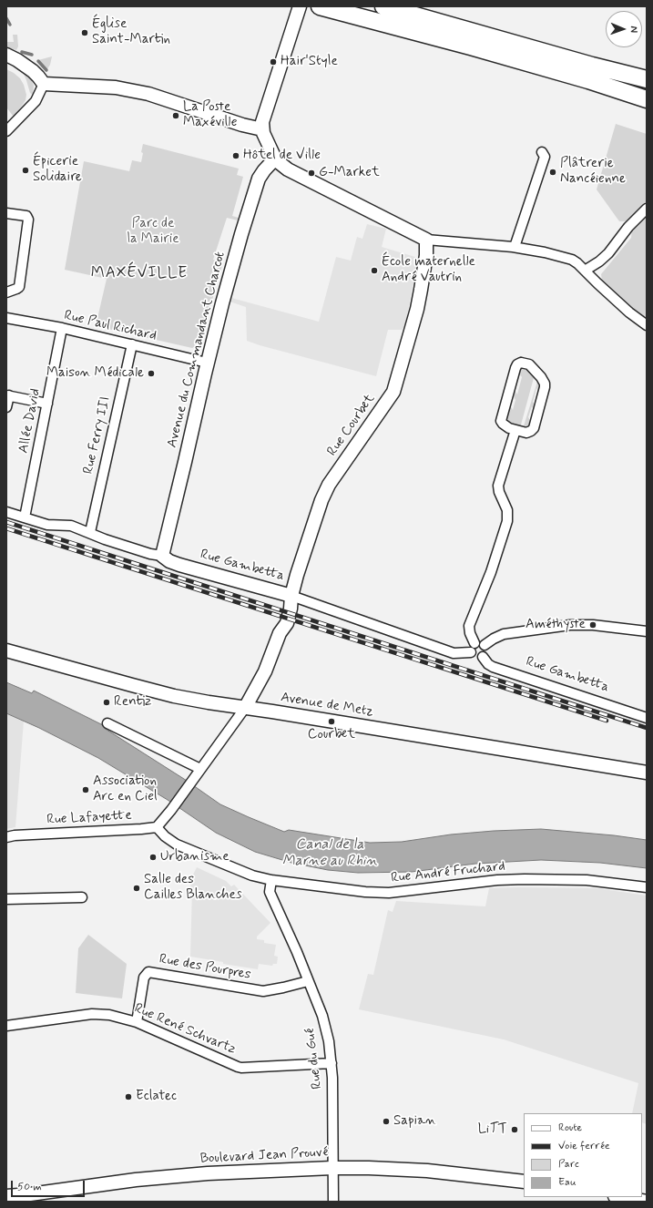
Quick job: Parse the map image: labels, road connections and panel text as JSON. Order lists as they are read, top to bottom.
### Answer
{
  "streets": {
    "street": [
      "Rue Paul Richard",
      "Avenue du Commandant Charcot",
      "Allée David",
      "Rue Courbet",
      "Rue Ferry III",
      "Rue Gambetta",
      "Avenue de Metz",
      "Rue Lafayette",
      "Rue André Fruchard",
      "Rue des Pourpres",
      "Rue René Schvartz",
      "Rue du Gué",
      "Boulevard Jean Prouvé"
    ]
  },
  "crossings": [
    ["Rue Paul Richard", "Avenue du Commandant Charcot"],
    ["Rue Paul Richard", "Allée David"],
    ["Rue Paul Richard", "Rue Ferry III"],
    ["Avenue du Commandant Charcot", "Rue Gambetta"],
    ["Allée David", "Rue Gambetta"],
    ["Rue Courbet", "Rue Gambetta"],
    ["Rue Courbet", "Avenue de Metz"],
    ["Rue Ferry III", "Rue Gambetta"],
    ["Rue Lafayette", "Rue André Fruchard"],
    ["Rue André Fruchard", "Rue du Gué"],
    ["Rue des Pourpres", "Rue René Schvartz"],
    ["Rue des Pourpres", "Rue du Gué"],
    ["Rue René Schvartz", "Rue du Gué"],
    ["Rue du Gué", "Boulevard Jean Prouvé"]
  ],
  "districts": ["MAXÉVILLE"],
  "water": ["Canal de la Marne au Rhin"],
  "parks": ["Parc de la Mairie"],
  "places": [
    "Église Saint-Martin",
    "Hair'Style",
    "La Poste Maxéville",
    "Hôtel de Ville",
    "Épicerie Solidaire",
    "Plâtrerie Nancéienne",
    "G-Market",
    "École maternelle André Vautrin",
    "Maison Médicale",
    "Améthyste",
    "Rentiz",
    "Courbet",
    "Association Arc en Ciel",
    "Urbanisme",
    "Salle des Cailles Blanches",
    "Eclatec",
    "Sapian",
    "LiTT"
  ],
  "legend": [
    "Route",
    "Voie ferrée",
    "Parc",
    "Eau"
  ],
  "scale_bar": "50 m",
  "north": "right"
}
